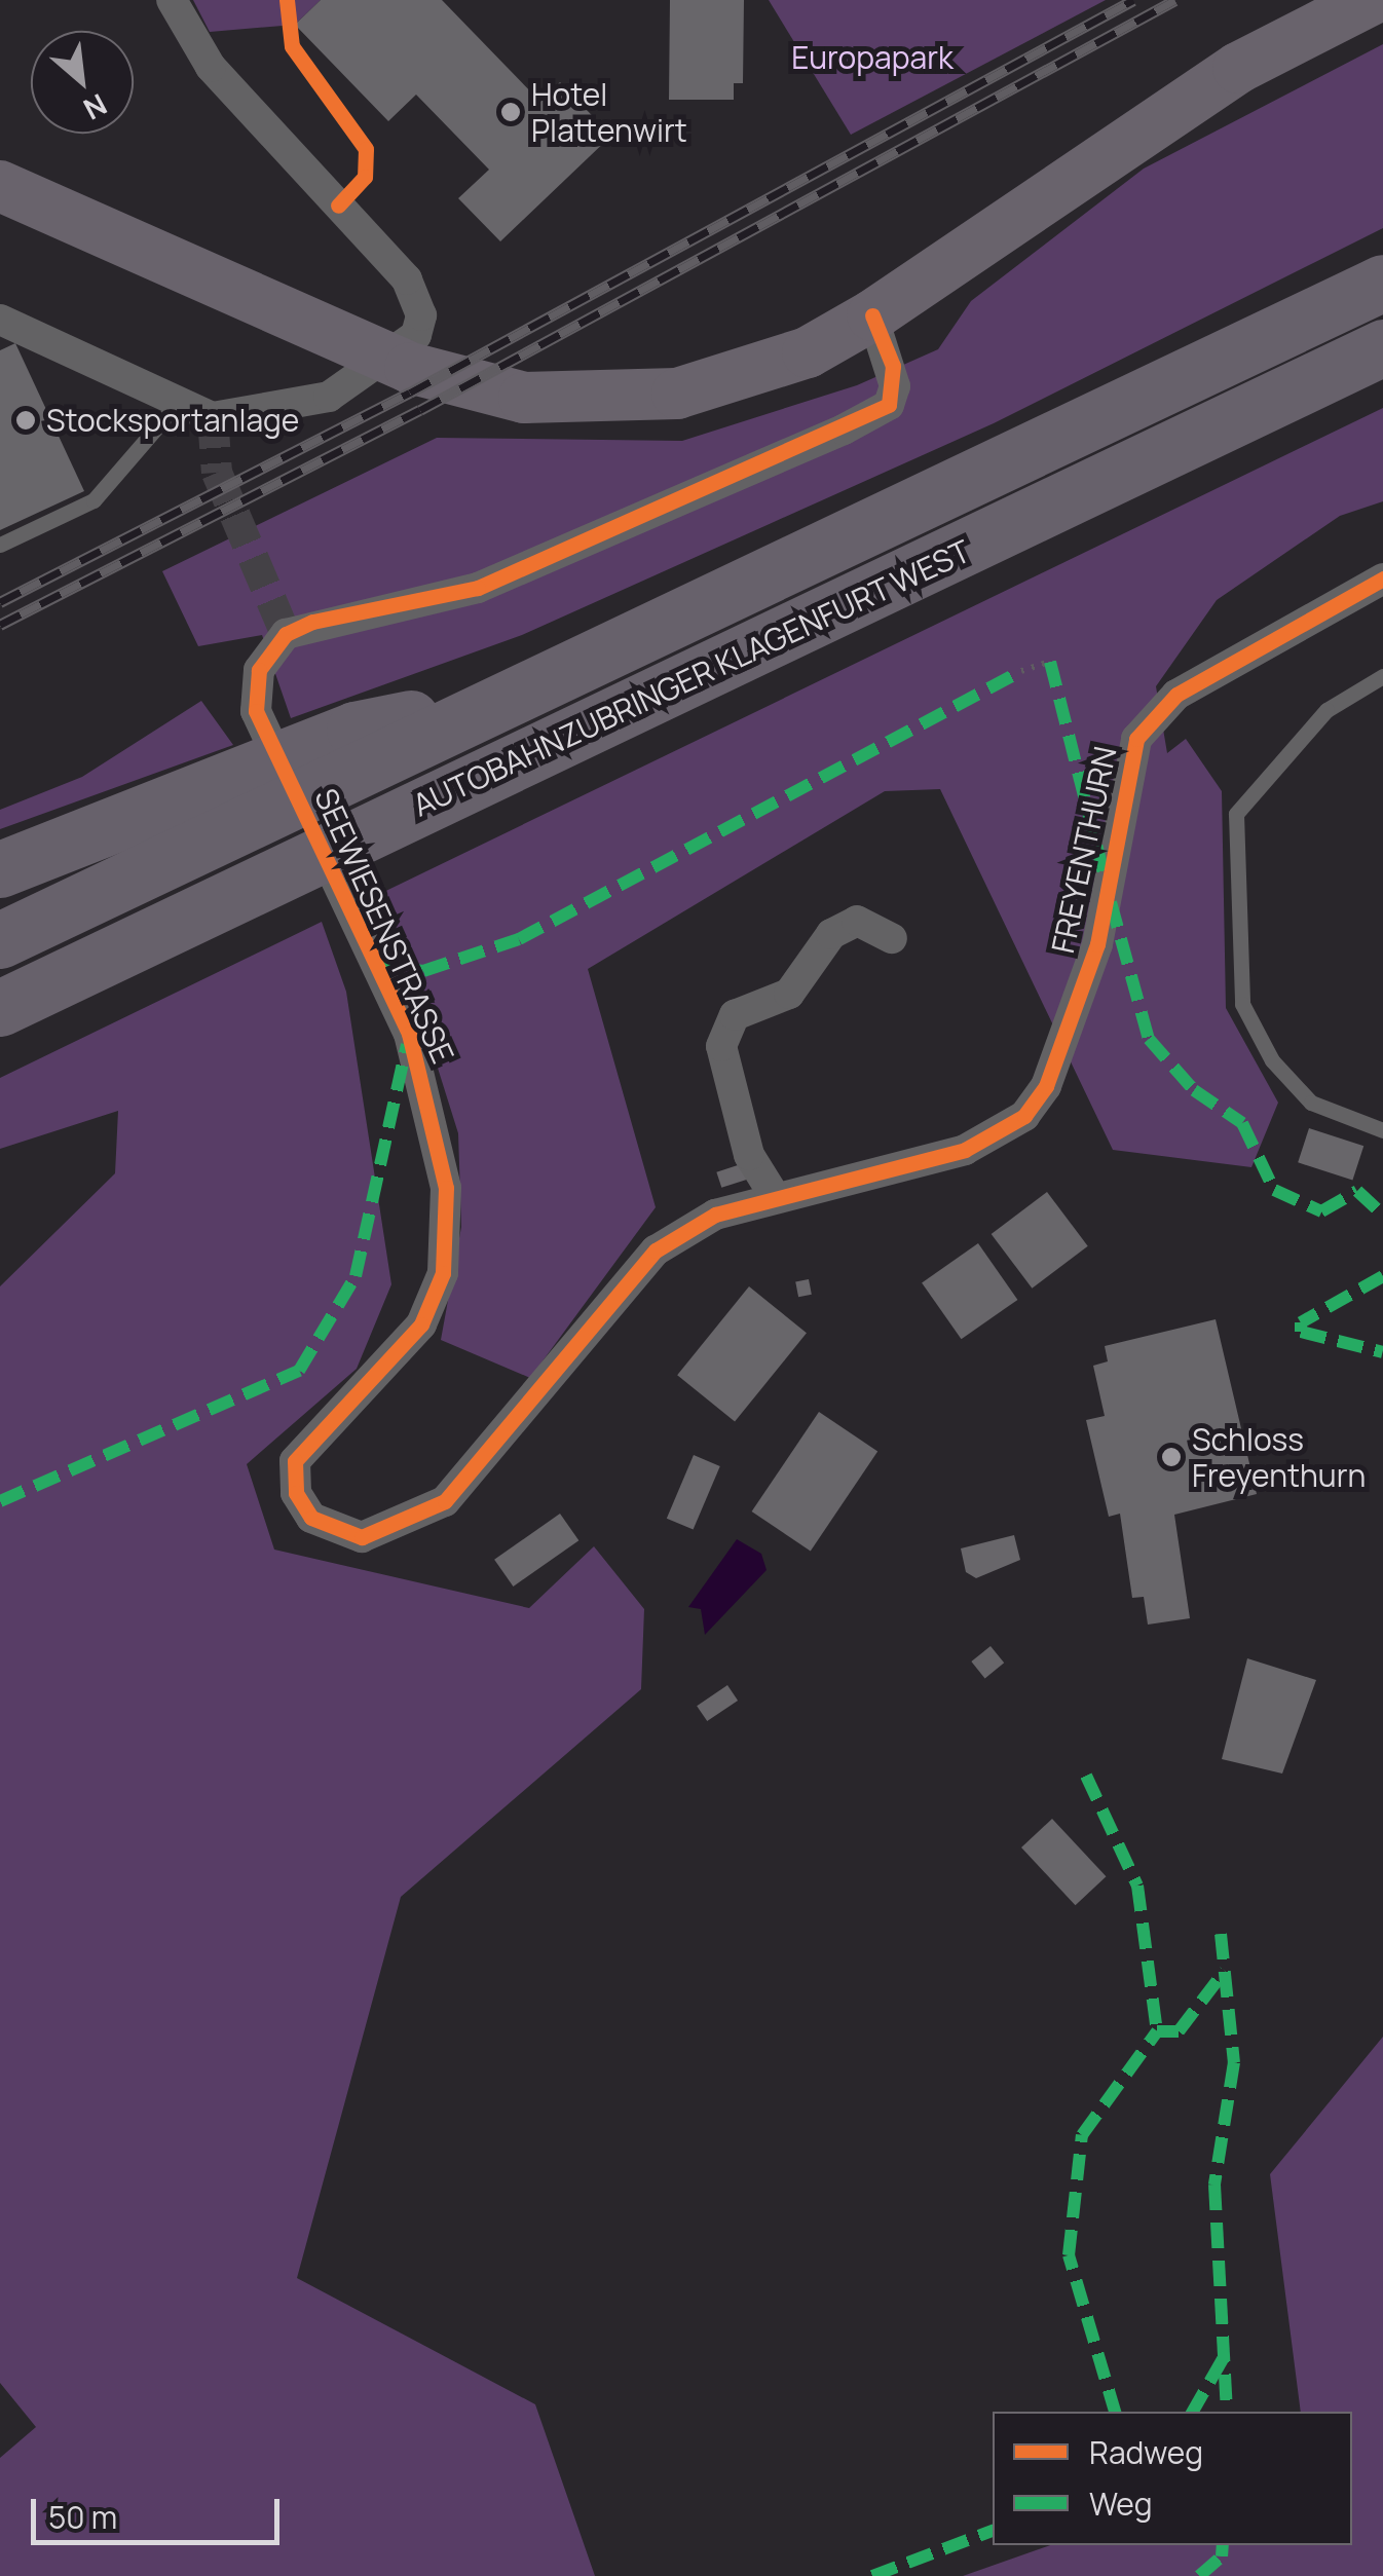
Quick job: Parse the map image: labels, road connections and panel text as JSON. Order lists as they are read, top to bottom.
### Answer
{
  "streets": {
    "highway": ["AUTOBAHNZUBRINGER KLAGENFURT WEST"],
    "street": ["FREYENTHURN", "SEEWIESENSTRASSE"]
  },
  "crossings": [
    ["FREYENTHURN", "SEEWIESENSTRASSE"]
  ],
  "parks": ["Europapark"],
  "places": ["Hotel Plattenwirt", "Stocksportanlage", "Schloss Freyenthurn"],
  "legend": ["Radweg", "Weg"],
  "scale_bar": "50 m",
  "north": "bottom right"
}
